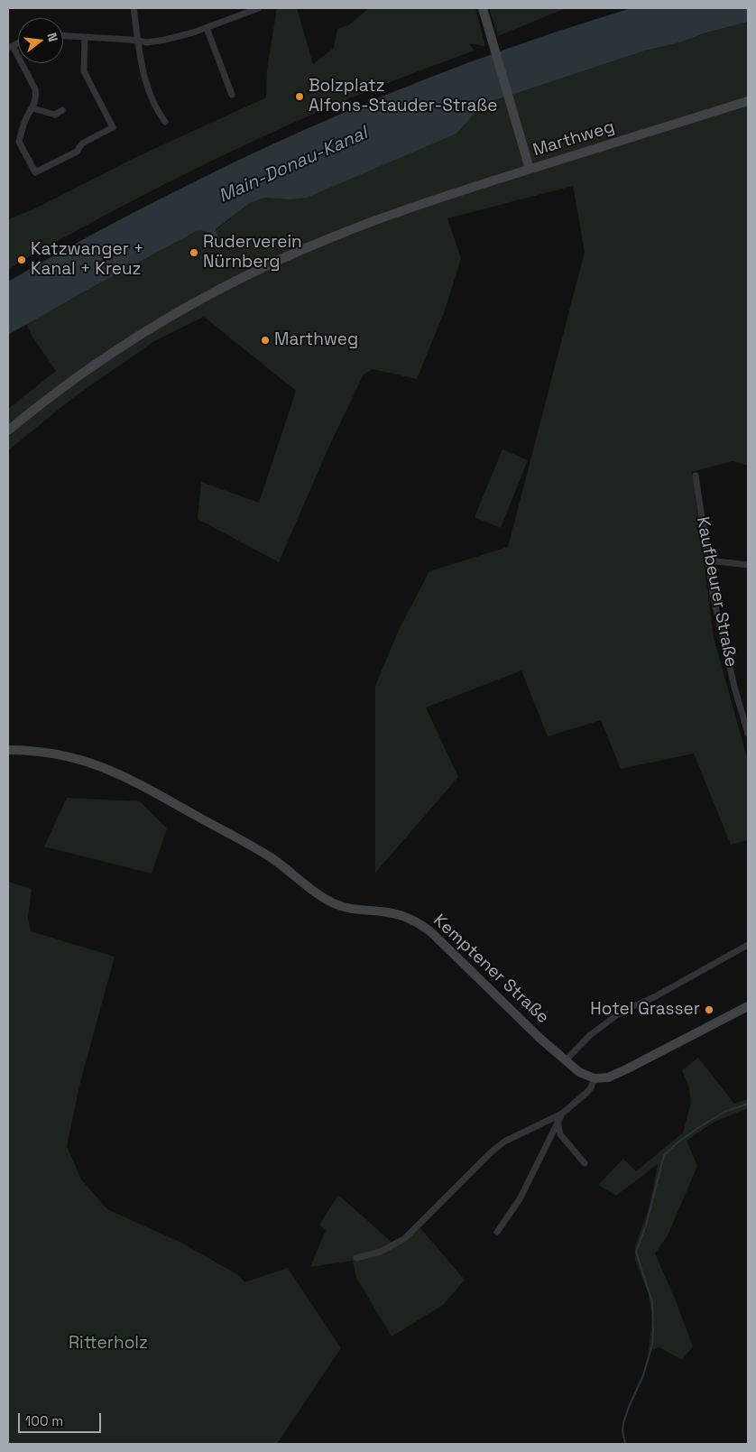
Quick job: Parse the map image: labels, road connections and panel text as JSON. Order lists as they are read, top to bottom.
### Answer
{
  "streets": {
    "street": ["Marthweg", "Kaufbeurer Straße", "Kemptener Straße"]
  },
  "water": ["Main-Donau-Kanal"],
  "parks": ["Ritterholz"],
  "places": [
    "Bolzplatz Alfons-Stauder-Straße",
    "Ruderverein Nürnberg",
    "Katzwanger + Kanal + Kreuz",
    "Marthweg",
    "Hotel Grasser"
  ],
  "scale_bar": "100 m",
  "north": "right"
}
